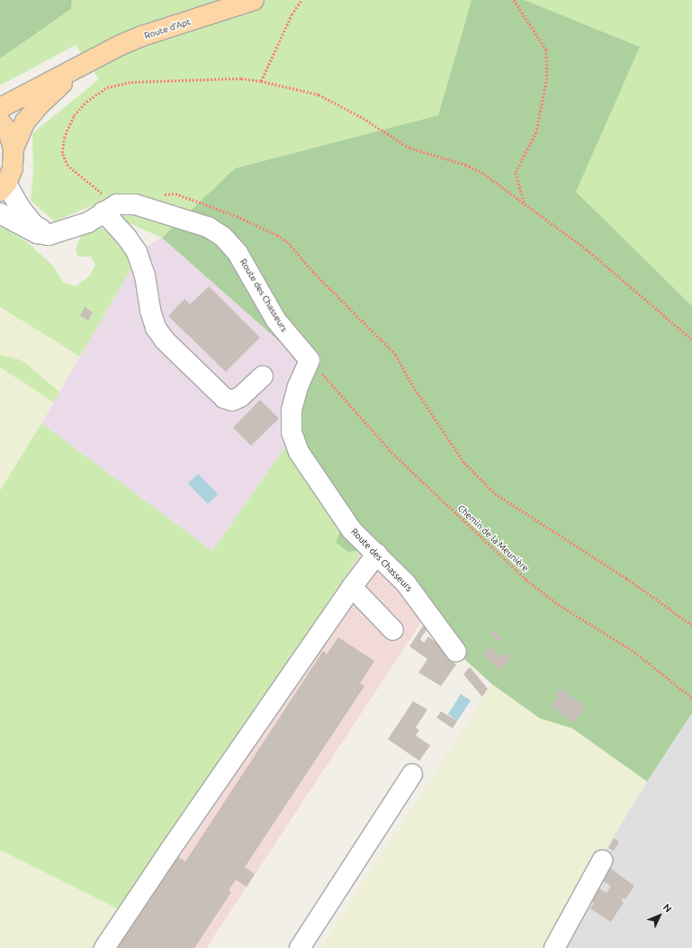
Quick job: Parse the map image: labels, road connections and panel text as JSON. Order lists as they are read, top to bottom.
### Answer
{
  "streets": {
    "main road": ["Route d'Apt"],
    "street": ["Route des Chasseurs"],
    "path": ["Chemin de la Meunière"]
  },
  "crossings": [
    ["Route des Chasseurs", "Chemin de la Meunière"]
  ],
  "north": "top right"
}
